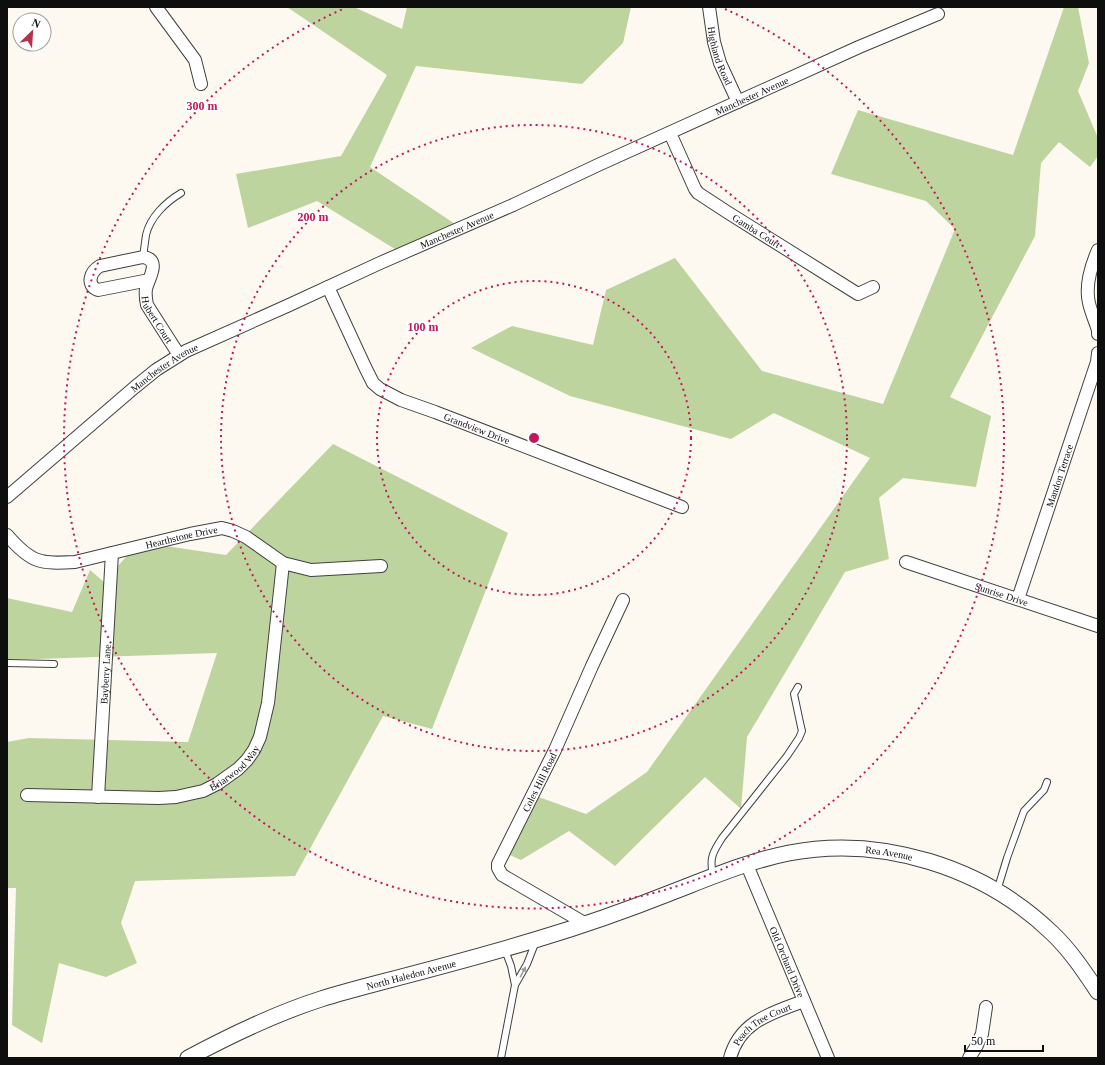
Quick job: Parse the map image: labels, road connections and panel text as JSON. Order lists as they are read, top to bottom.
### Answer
{
  "streets": {
    "street": [
      "Highland Road",
      "Manchester Avenue",
      "Gamba Court",
      "Hubert Court",
      "Grandview Drive",
      "Mandon Terrace",
      "Hearthstone Drive",
      "Sunrise Drive",
      "Bayberry Lane",
      "Briarwood Way",
      "Coles Hill Road",
      "Rea Avenue",
      "Old Orchard Drive",
      "North Haledon Avenue",
      "Peach Tree Court"
    ]
  },
  "crossings": [
    ["Highland Road", "Manchester Avenue"],
    ["Manchester Avenue", "Gamba Court"],
    ["Manchester Avenue", "Hubert Court"],
    ["Manchester Avenue", "Grandview Drive"],
    ["Mandon Terrace", "Sunrise Drive"],
    ["Hearthstone Drive", "Bayberry Lane"],
    ["Hearthstone Drive", "Briarwood Way"],
    ["Bayberry Lane", "Briarwood Way"],
    ["Coles Hill Road", "North Haledon Avenue"],
    ["Rea Avenue", "Old Orchard Drive"],
    ["Rea Avenue", "North Haledon Avenue"],
    ["Old Orchard Drive", "Peach Tree Court"]
  ],
  "scale_bar": "50 m",
  "north": "top right",
  "rings": ["300 m", "200 m", "100 m"]
}
